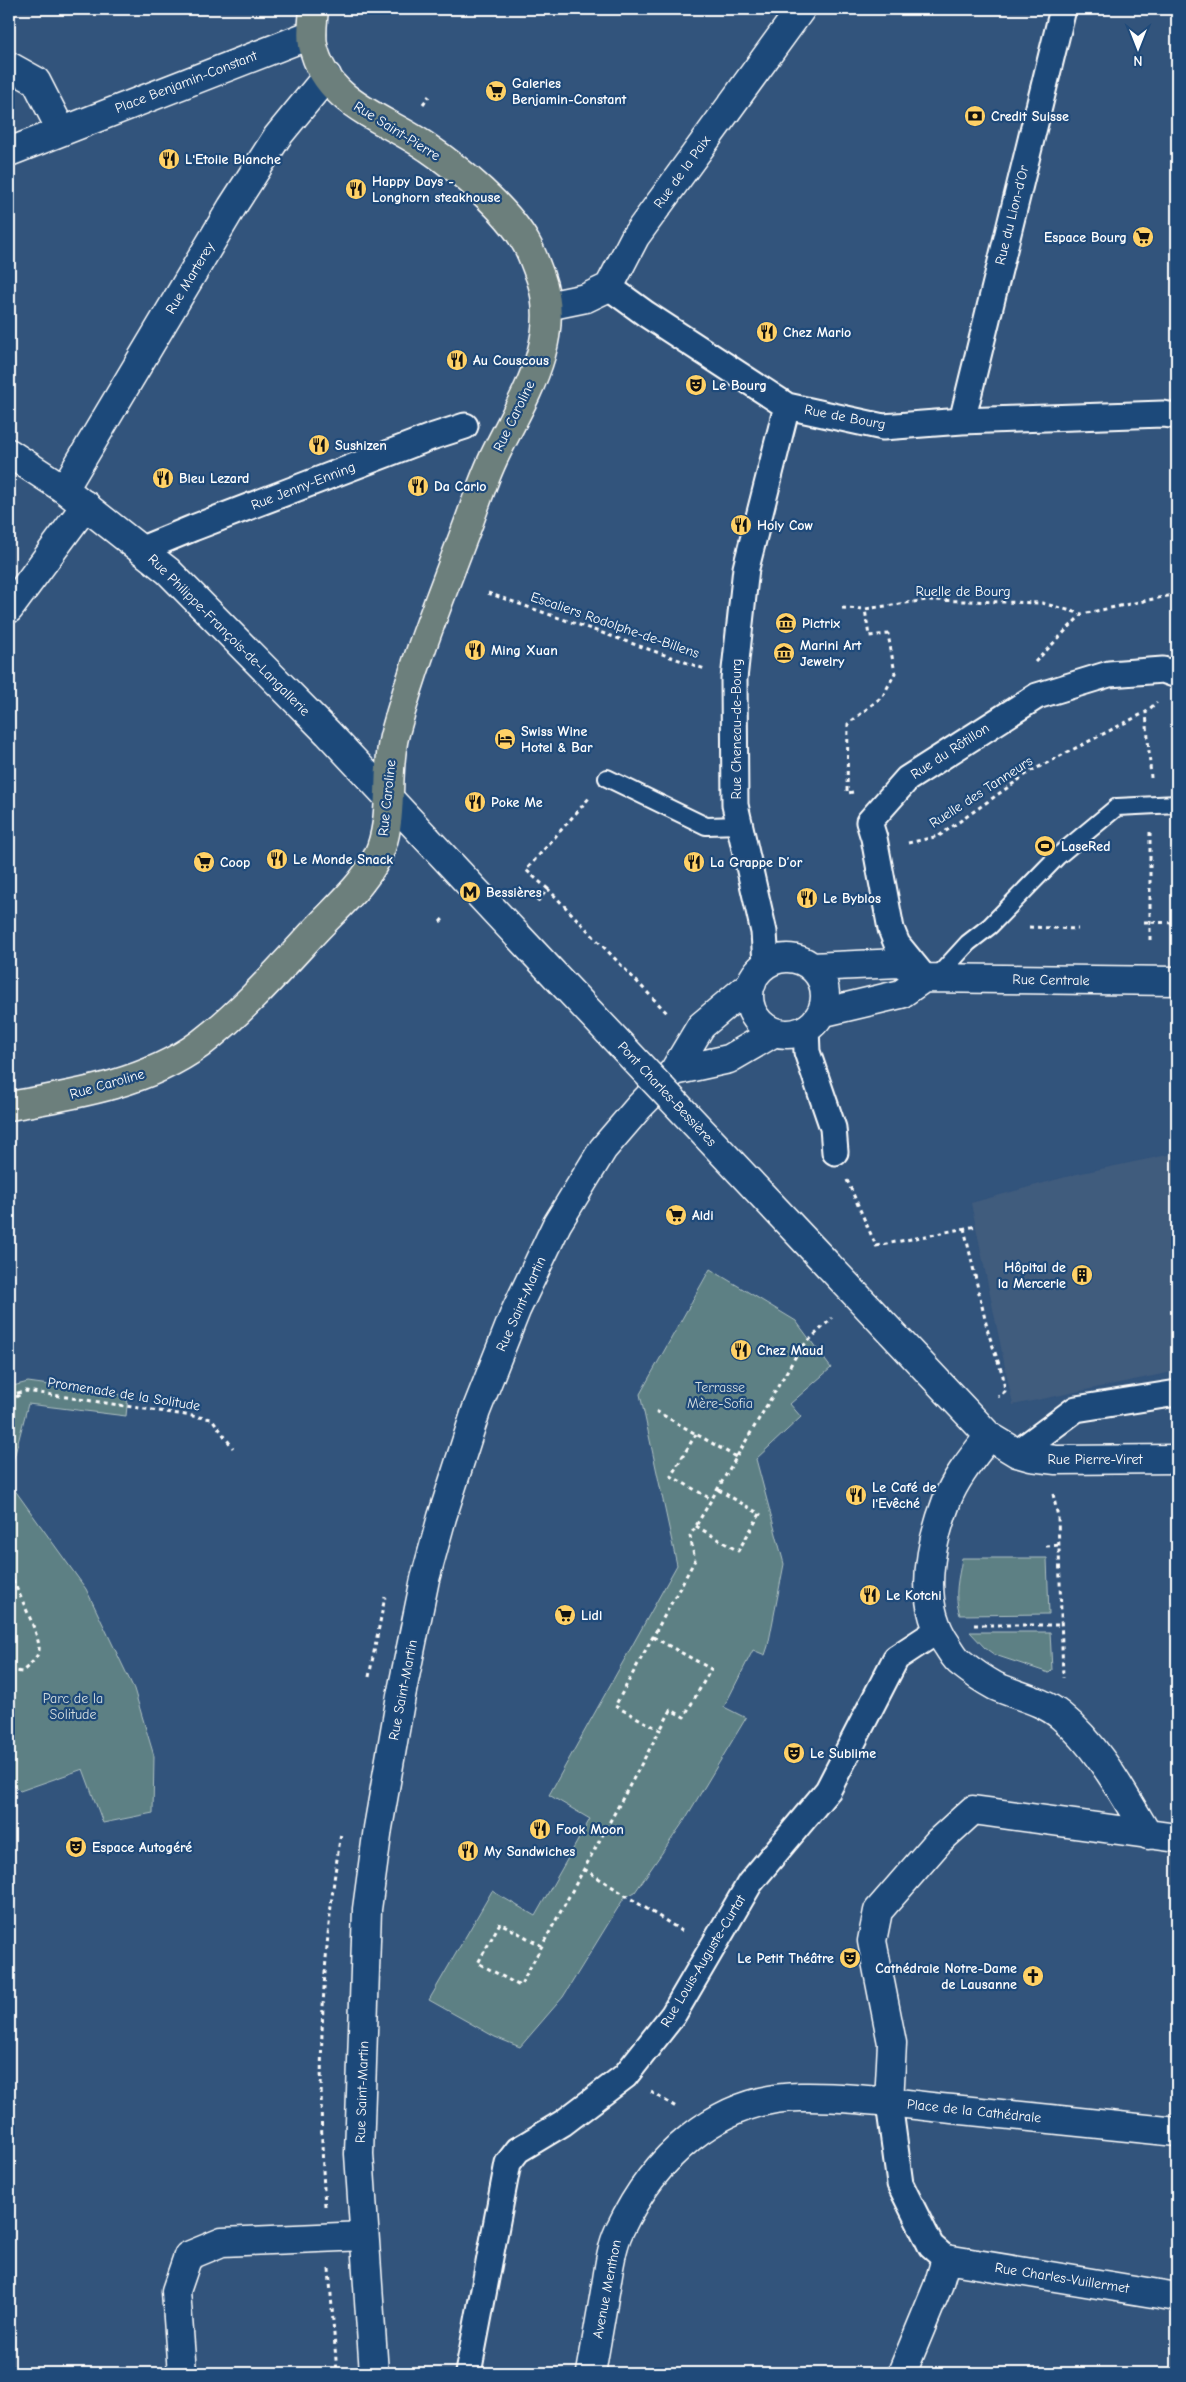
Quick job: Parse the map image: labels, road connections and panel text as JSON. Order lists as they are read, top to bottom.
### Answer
{
  "streets": {
    "main road": ["Rue Saint-Pierre", "Rue Caroline"],
    "street": [
      "Place Benjamin-Constant",
      "Rue de la Paix",
      "Rue du Lion-d'Or",
      "Rue Marterey",
      "Rue de Bourg",
      "Rue Jenny-Enning",
      "Rue Philippe-François-de-Langallerie",
      "Rue Cheneau-de-Bourg",
      "Rue du Rôtillon",
      "Rue Centrale",
      "Pont Charles-Bessières",
      "Rue Saint-Martin",
      "Rue Pierre-Viret",
      "Rue Louis-Auguste-Curtat",
      "Place de la Cathédrale",
      "Rue Charles-Vuillermet",
      "Avenue Menthon"
    ],
    "path": [
      "Ruelle de Bourg",
      "Escaliers Rodolphe-de-Billens",
      "Ruelle des Tanneurs",
      "Promenade de la Solitude"
    ]
  },
  "crossings": [
    ["Place Benjamin-Constant", "Rue Saint-Pierre"],
    ["Rue Saint-Pierre", "Rue Marterey"],
    ["Rue Saint-Pierre", "Rue Caroline"],
    ["Rue de la Paix", "Rue de Bourg"],
    ["Rue du Lion-d'Or", "Rue de Bourg"],
    ["Rue Marterey", "Rue Philippe-François-de-Langallerie"],
    ["Rue Caroline", "Rue Philippe-François-de-Langallerie"],
    ["Rue Caroline", "Pont Charles-Bessières"],
    ["Rue de Bourg", "Rue Cheneau-de-Bourg"],
    ["Rue Jenny-Enning", "Rue Philippe-François-de-Langallerie"],
    ["Escaliers Rodolphe-de-Billens", "Rue Cheneau-de-Bourg"],
    ["Rue Philippe-François-de-Langallerie", "Pont Charles-Bessières"],
    ["Rue Cheneau-de-Bourg", "Rue Saint-Martin"],
    ["Rue du Rôtillon", "Ruelle des Tanneurs"],
    ["Rue du Rôtillon", "Rue Centrale"],
    ["Pont Charles-Bessières", "Rue Pierre-Viret"],
    ["Place de la Cathédrale", "Avenue Menthon"]
  ],
  "parks": ["Terrasse Mère-Sofia", "Parc de la Solitude"],
  "places": {
    "supermarket": [
      "Galeries Benjamin-Constant",
      "Espace Bourg",
      "Coop",
      "Aldi",
      "Lidl"
    ],
    "bank": ["Credit Suisse"],
    "restaurant": [
      "L'Etoile Blanche",
      "Happy Days - Longhorn steakhouse",
      "Chez Mario",
      "Au Couscous",
      "Sushizen",
      "Bleu Lezard",
      "Da Carlo",
      "Holy Cow",
      "Ming Xuan",
      "Poke Me",
      "Le Monde Snack",
      "La Grappe D’or",
      "Le Byblos",
      "Chez Maud",
      "Le Café de l'Evêché",
      "Le Kotchi",
      "Fook Moon",
      "My Sandwiches"
    ],
    "theatre": [
      "Le Bourg",
      "Le Sublime",
      "Espace Autogéré",
      "Le Petit Théâtre"
    ],
    "museum": ["Pictrix", "Marini Art Jewelry"],
    "hotel": ["Swiss Wine Hotel & Bar"],
    "sports": ["LaseRed"],
    "metro station": ["Bessières"],
    "building": ["Hôpital de la Mercerie"],
    "church": ["Cathédrale Notre-Dame de Lausanne"]
  },
  "north": "bottom"
}
